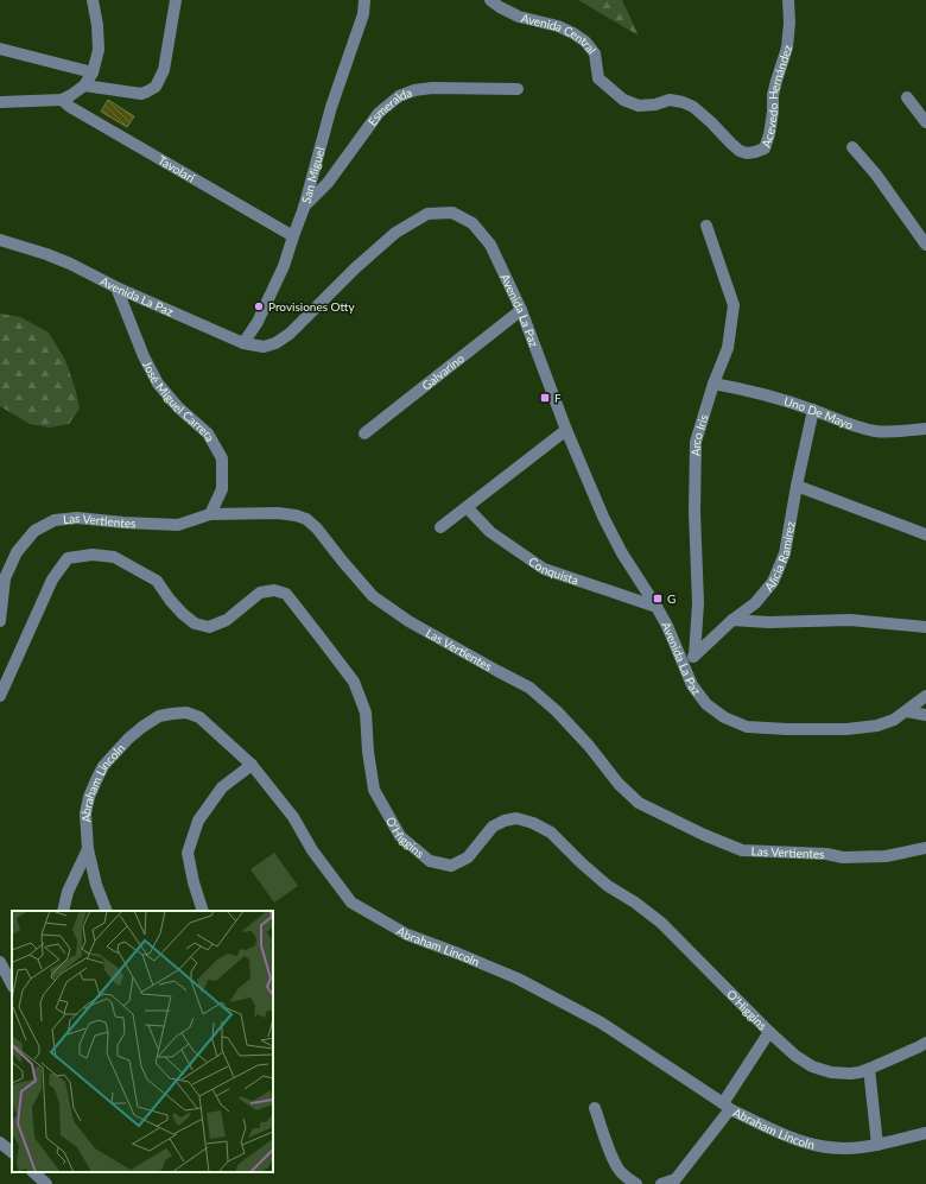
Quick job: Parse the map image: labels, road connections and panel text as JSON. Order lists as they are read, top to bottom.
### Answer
{
  "streets": {
    "street": [
      "Avenida Central",
      "Acevedo Hernández",
      "Esmeralda",
      "Tavolari",
      "San Miguel",
      "Avenida La Paz",
      "Galvarino",
      "José Miguel Carrera",
      "Uno De Mayo",
      "Arco Iris",
      "Las Vertientes",
      "Alicia Ramírez",
      "Conquista",
      "Abraham Lincoln",
      "O'Higgins"
    ]
  },
  "crossings": [
    ["Avenida Central", "Acevedo Hernández"],
    ["Esmeralda", "San Miguel"],
    ["Tavolari", "San Miguel"],
    ["San Miguel", "Avenida La Paz"],
    ["Avenida La Paz", "Galvarino"],
    ["Avenida La Paz", "José Miguel Carrera"],
    ["Avenida La Paz", "Alicia Ramírez"],
    ["Avenida La Paz", "Conquista"],
    ["José Miguel Carrera", "Las Vertientes"],
    ["Uno De Mayo", "Arco Iris"],
    ["Uno De Mayo", "Alicia Ramírez"],
    ["Arco Iris", "Alicia Ramírez"]
  ],
  "places": {
    "other": ["Provisiones Otty"],
    "transit": ["F", "G"]
  }
}
